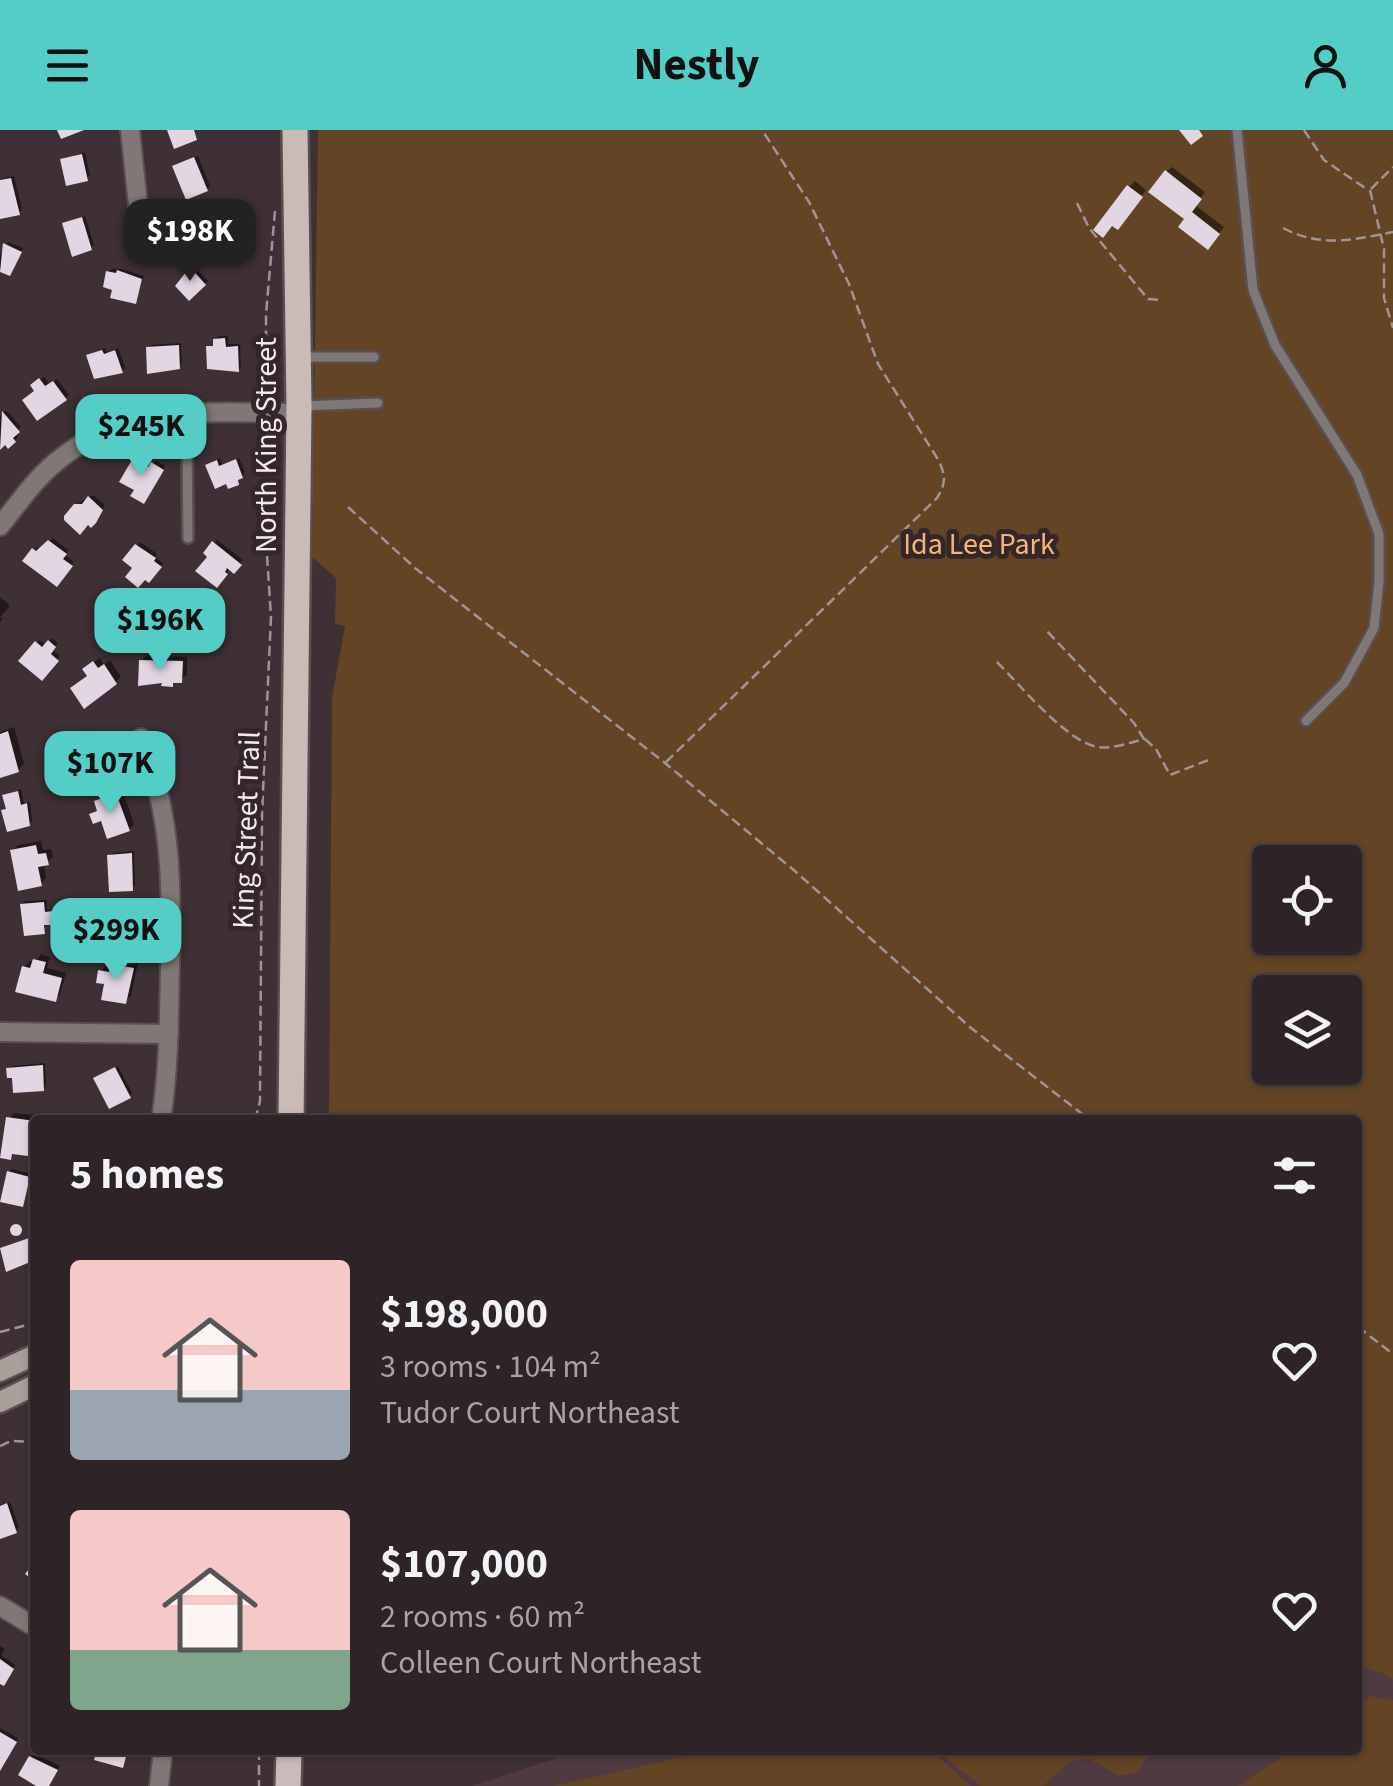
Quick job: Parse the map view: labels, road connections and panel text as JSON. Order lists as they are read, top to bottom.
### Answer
{
  "streets": {
    "main road": ["North King Street"],
    "path": ["King Street Trail"]
  },
  "crossings": [
    ["North King Street", "King Street Trail"]
  ],
  "parks": ["Ida Lee Park"],
  "page": {
    "header": "Nestly",
    "price": [
      "$198K",
      "$245K",
      "$196K",
      "$107K",
      "$299K"
    ],
    "heading": "5 homes",
    "list": [
      {
        "name": "$198,000",
        "note": "3 rooms · 104 m² · Tudor Court Northeast"
      },
      {
        "name": "$107,000",
        "note": "2 rooms · 60 m² · Colleen Court Northeast"
      }
    ]
  }
}
